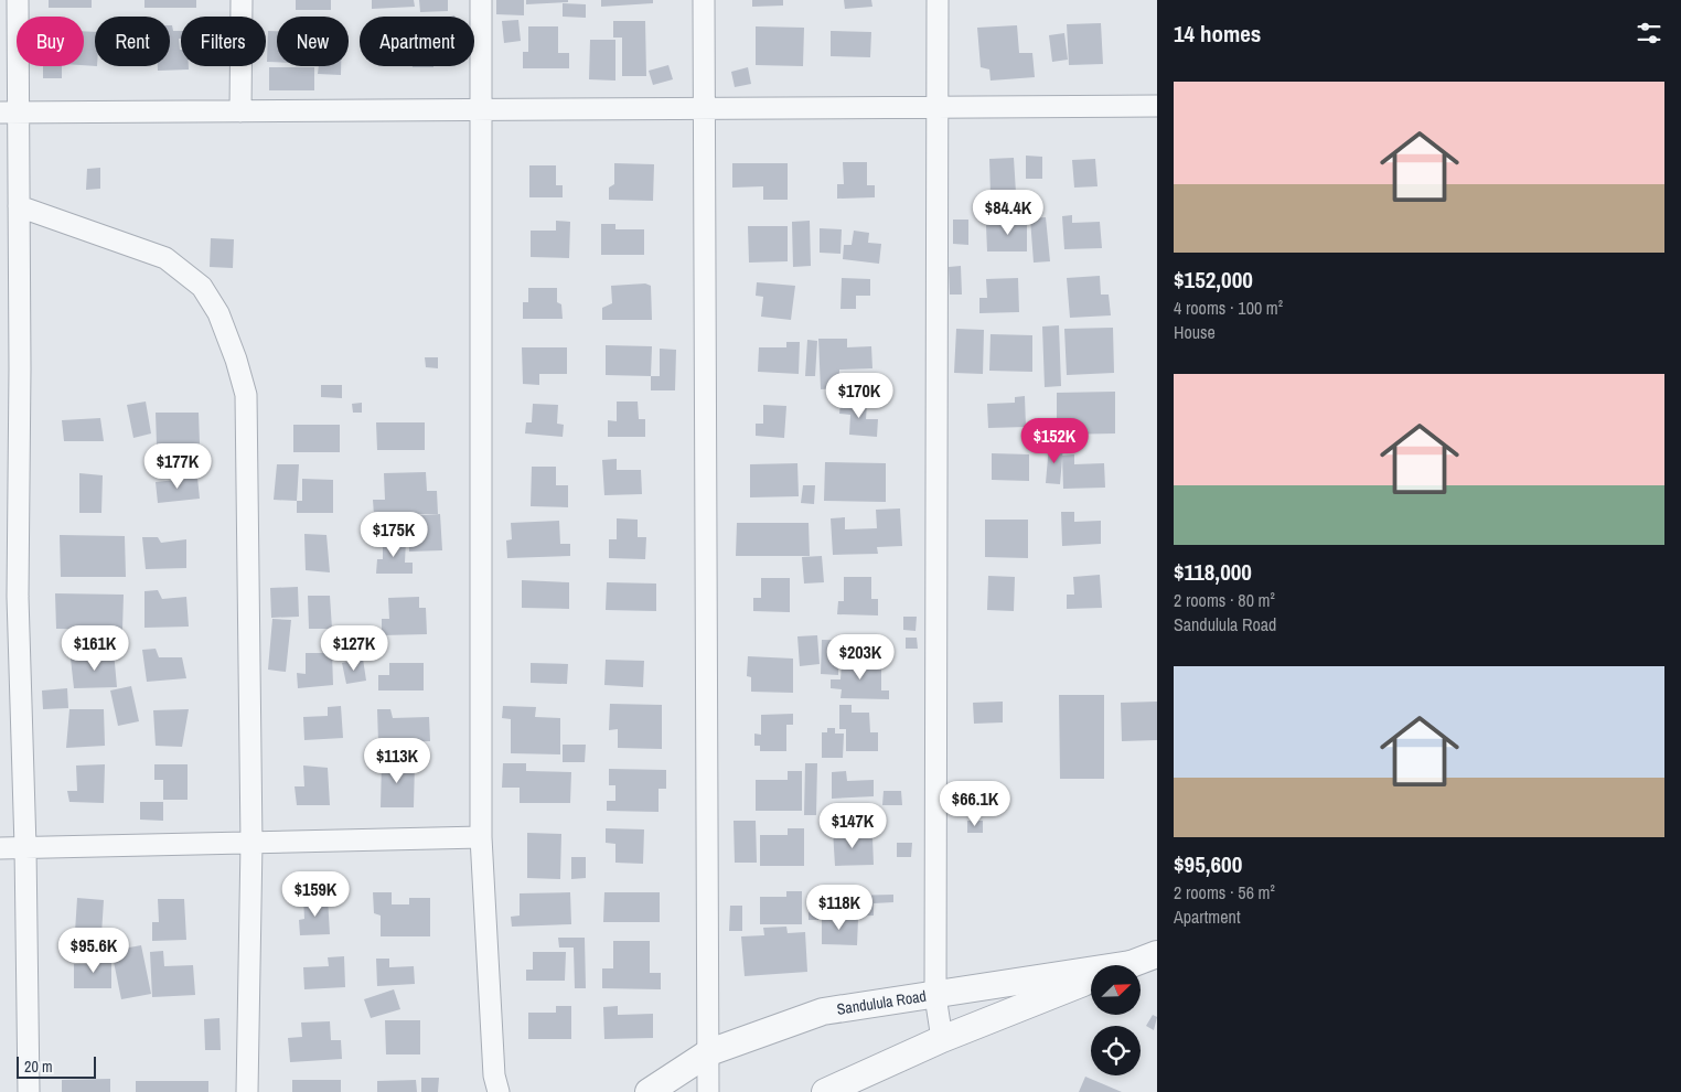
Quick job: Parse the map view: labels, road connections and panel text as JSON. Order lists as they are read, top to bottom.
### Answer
{
  "streets": {
    "street": ["Sandulula Road"]
  },
  "scale_bar": "20 m",
  "north": "top right",
  "page": {
    "heading": "14 homes",
    "chip": [
      "Buy",
      "Rent",
      "Filters",
      "New",
      "Apartment"
    ],
    "list": [
      {
        "name": "$152,000",
        "note": "4 rooms · 100 m² · House"
      },
      {
        "name": "$118,000",
        "note": "2 rooms · 80 m² · Sandulula Road"
      },
      {
        "name": "$95,600",
        "note": "2 rooms · 56 m² · Apartment"
      }
    ],
    "price": [
      "$84.4K",
      "$170K",
      "$152K",
      "$177K",
      "$175K",
      "$161K",
      "$127K",
      "$203K",
      "$113K",
      "$66.1K",
      "$147K",
      "$159K",
      "$118K",
      "$95.6K"
    ],
    "scale": "20 m"
  }
}
